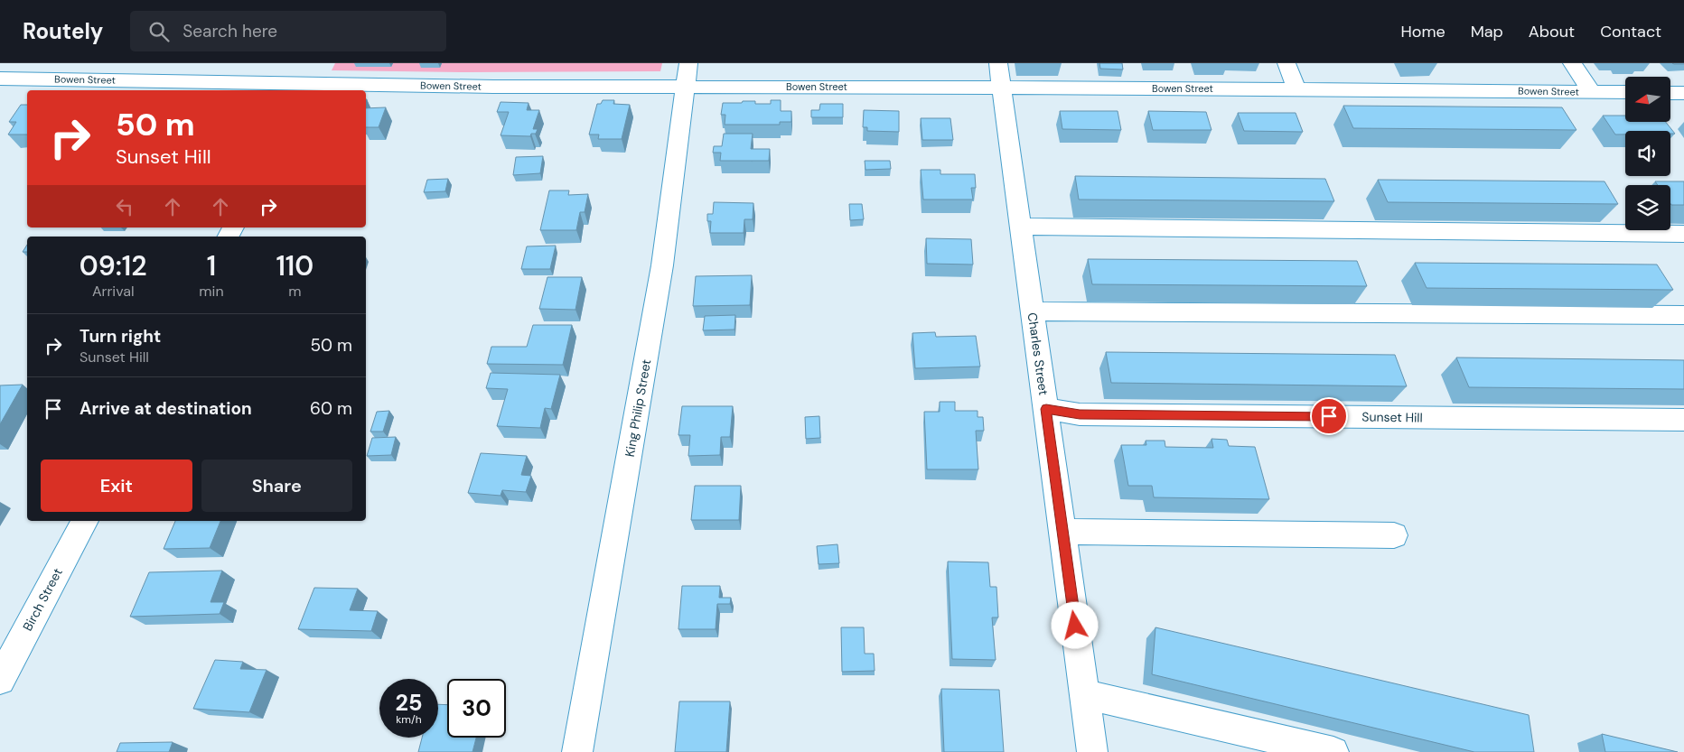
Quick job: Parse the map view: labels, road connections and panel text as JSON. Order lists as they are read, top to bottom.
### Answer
{
  "streets": {
    "street": [
      "Bowen Street",
      "Charles Street",
      "King Philip Street",
      "Sunset Hill",
      "Birch Street"
    ]
  },
  "crossings": [
    ["Bowen Street", "Charles Street"],
    ["Bowen Street", "King Philip Street"],
    ["Charles Street", "Sunset Hill"]
  ],
  "north": "left",
  "page": {
    "header": "Routely",
    "search": "Search here",
    "nav": [
      "Home",
      "Map",
      "About",
      "Contact"
    ],
    "turn": ["50 m", "Sunset Hill"],
    "eta": [
      "09:12",
      "Arrival",
      "1",
      "min",
      "110",
      "m"
    ],
    "list": [
      {
        "name": "Turn right",
        "note": "Sunset Hill",
        "value": "50 m"
      },
      {
        "name": "Arrive at destination",
        "value": "60 m"
      }
    ],
    "buttons": ["Exit", "Share"],
    "speed": "25 km/h",
    "limit": "30"
  }
}
